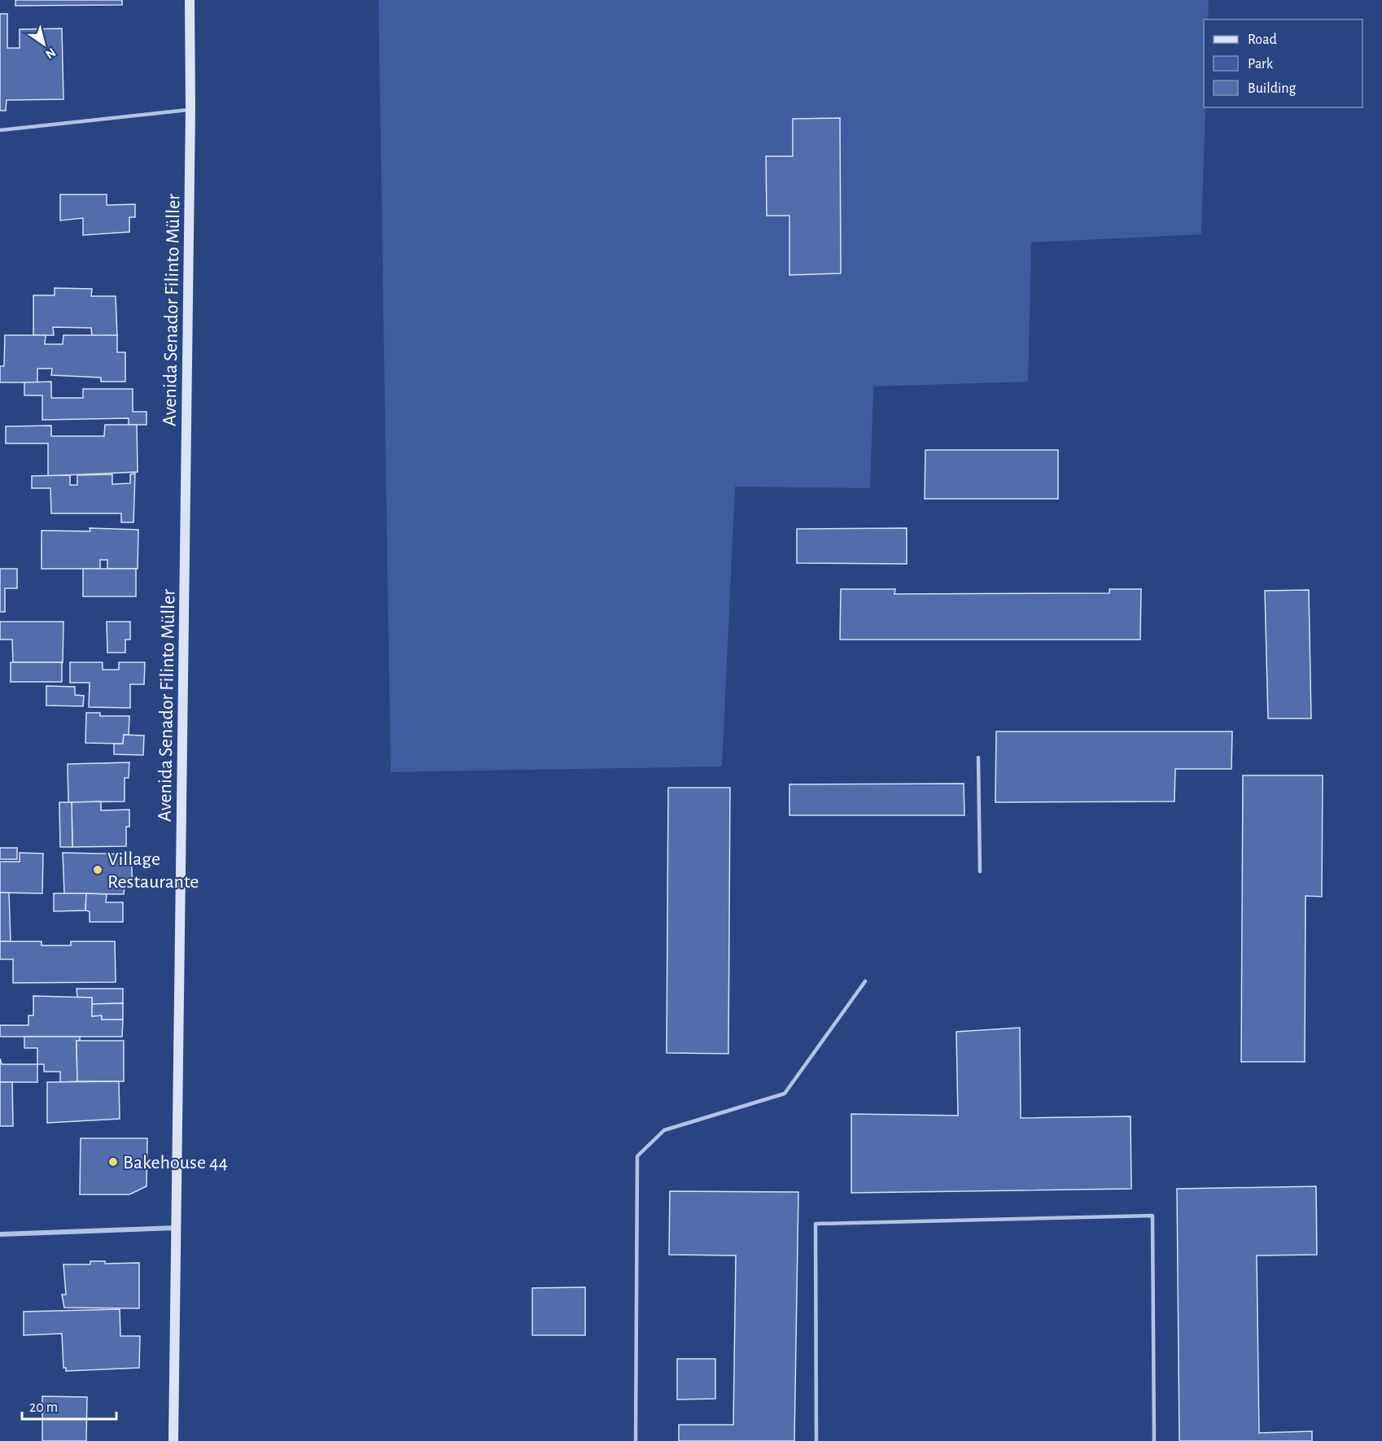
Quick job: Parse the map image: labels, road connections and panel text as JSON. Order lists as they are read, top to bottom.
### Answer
{
  "streets": {
    "street": ["Avenida Senador Filinto Müller"]
  },
  "places": ["Village Restaurante", "Bakehouse 44"],
  "legend": ["Road", "Park", "Building"],
  "scale_bar": "20 m",
  "north": "bottom right"
}
